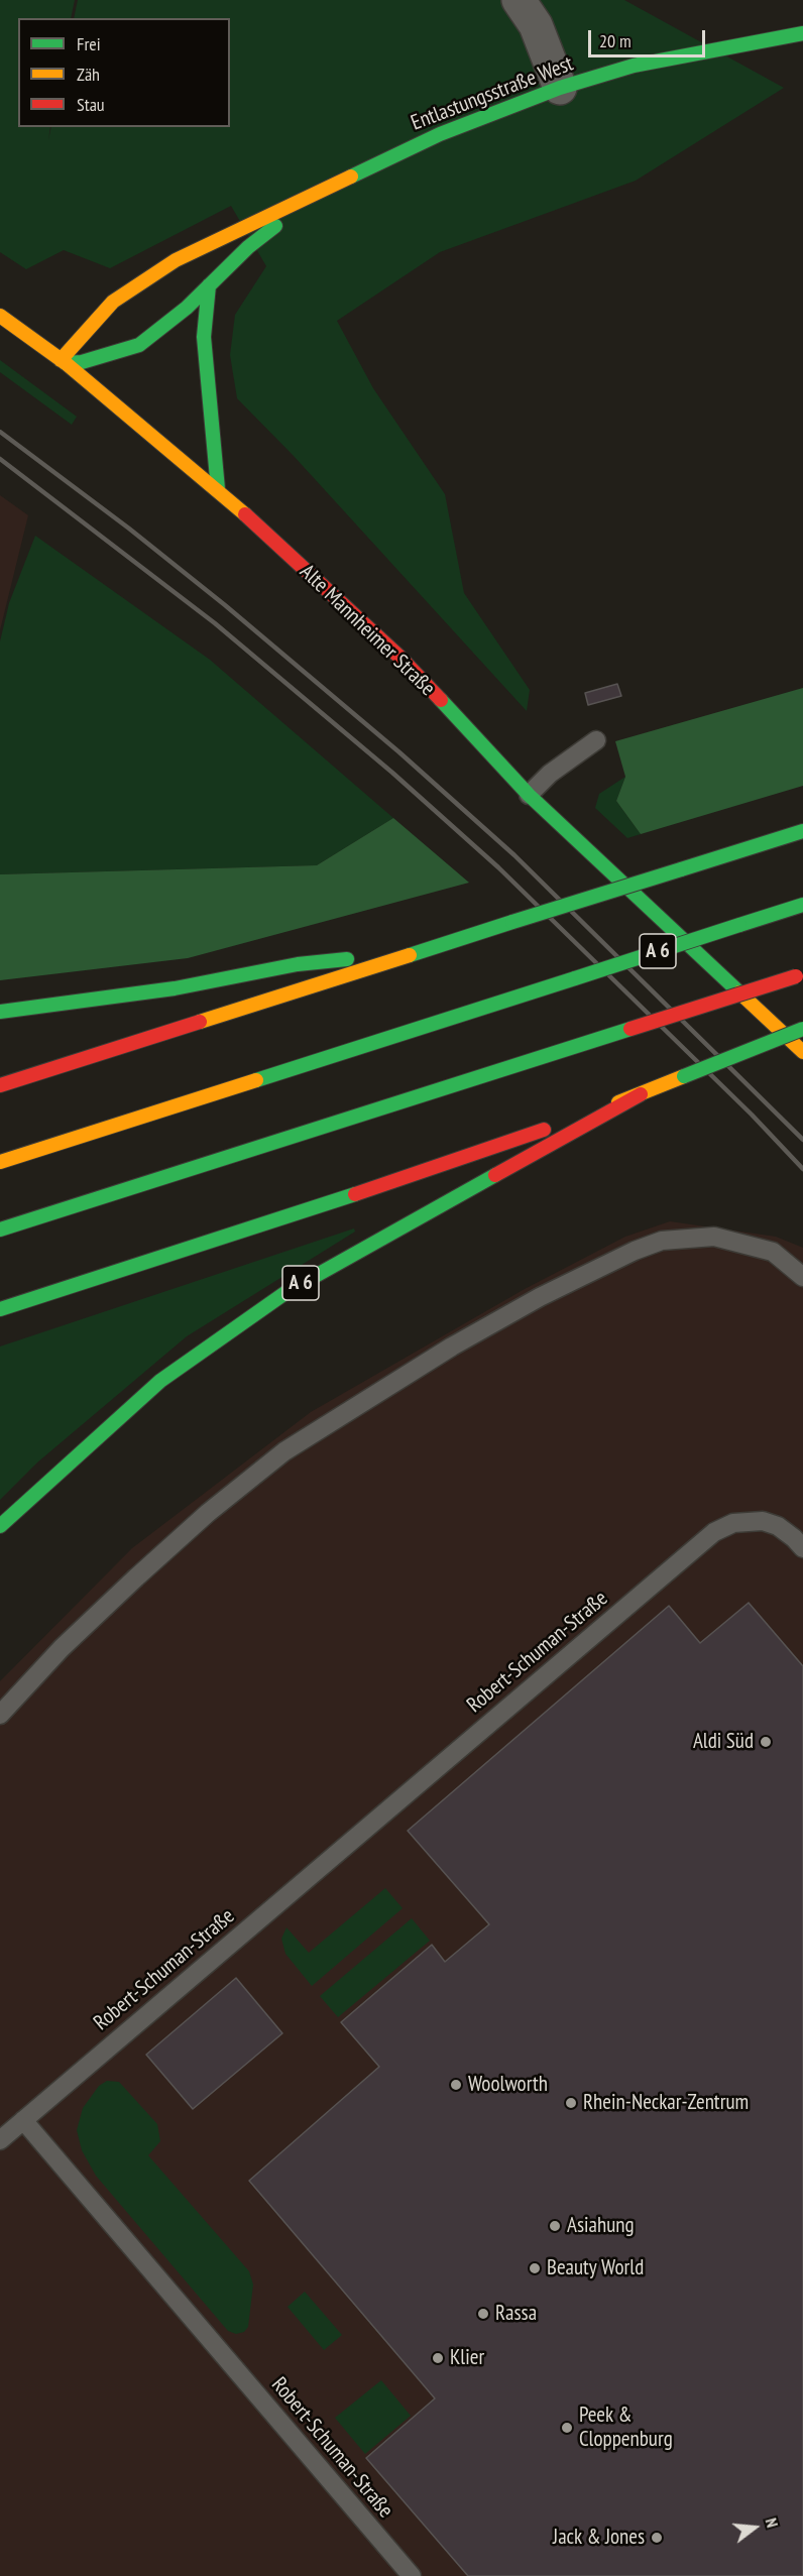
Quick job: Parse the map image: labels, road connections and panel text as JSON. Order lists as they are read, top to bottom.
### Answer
{
  "streets": {
    "main road": ["Entlastungsstraße West", "Alte Mannheimer Straße", "A 6"],
    "lane": ["Robert-Schuman-Straße"]
  },
  "crossings": [
    ["Entlastungsstraße West", "Alte Mannheimer Straße"]
  ],
  "places": [
    "Aldi Süd",
    "Woolworth",
    "Rhein-Neckar-Zentrum",
    "Asiahung",
    "Beauty World",
    "Rassa",
    "Klier",
    "Peek & Cloppenburg",
    "Jack & Jones"
  ],
  "legend": ["Frei", "Zäh", "Stau"],
  "scale_bar": "20 m",
  "north": "right"
}
